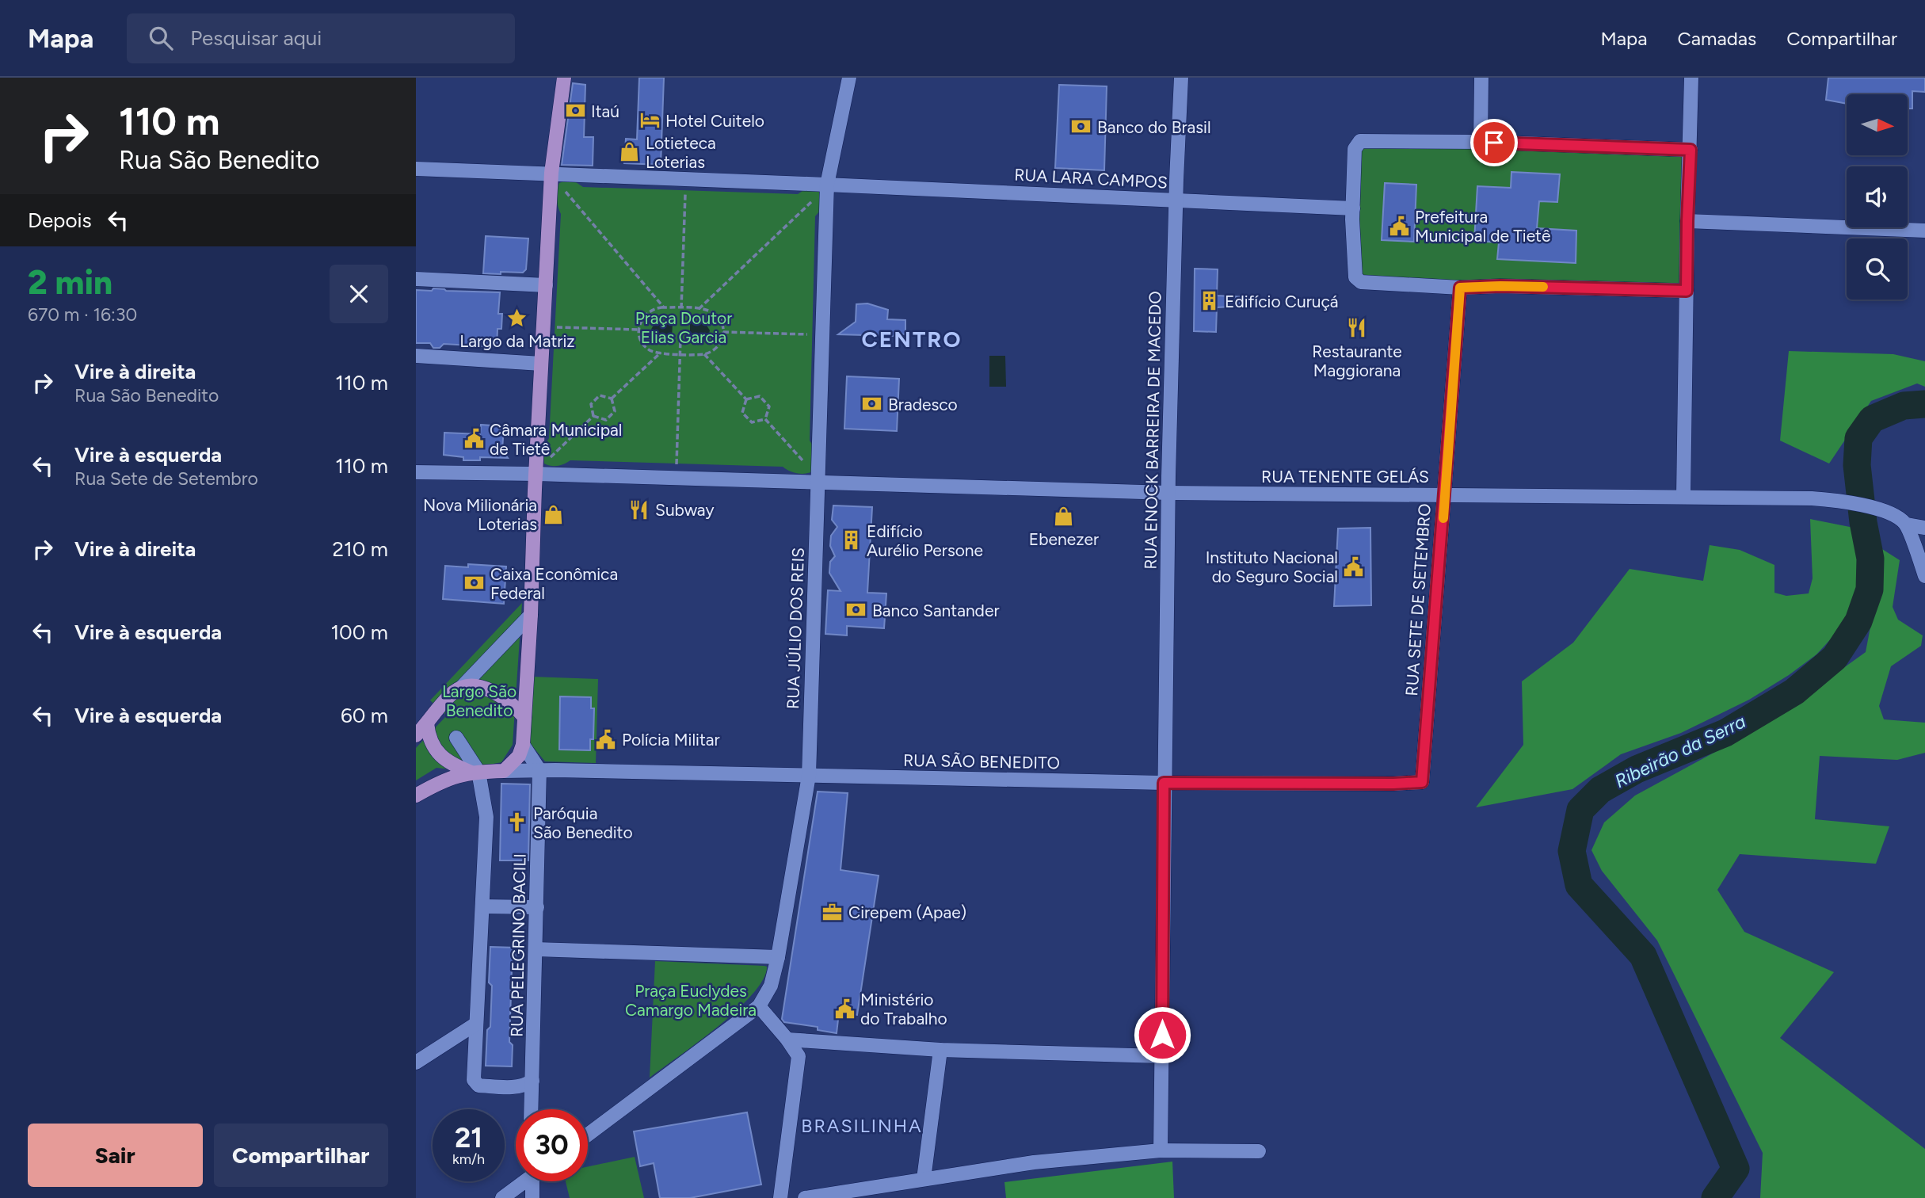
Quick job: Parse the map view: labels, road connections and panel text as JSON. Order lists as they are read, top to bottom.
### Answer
{
  "streets": {
    "street": [
      "RUA LARA CAMPOS",
      "RUA ENOCK BARREIRA DE MACEDO",
      "RUA TENENTE GELÁS",
      "RUA SETE DE SETEMBRO",
      "RUA JÚLIO DOS REIS",
      "RUA SÃO BENEDITO",
      "RUA PELEGRINO BACILI"
    ]
  },
  "crossings": [
    ["RUA LARA CAMPOS", "RUA ENOCK BARREIRA DE MACEDO"],
    ["RUA ENOCK BARREIRA DE MACEDO", "RUA TENENTE GELÁS"],
    ["RUA ENOCK BARREIRA DE MACEDO", "RUA SÃO BENEDITO"],
    ["RUA TENENTE GELÁS", "RUA SETE DE SETEMBRO"],
    ["RUA TENENTE GELÁS", "RUA JÚLIO DOS REIS"],
    ["RUA SETE DE SETEMBRO", "RUA SÃO BENEDITO"],
    ["RUA JÚLIO DOS REIS", "RUA SÃO BENEDITO"],
    ["RUA SÃO BENEDITO", "RUA PELEGRINO BACILI"]
  ],
  "districts": ["CENTRO", "BRASILINHA"],
  "water": ["Ribeirão da Serra"],
  "parks": ["Praça Doutor Elias Garcia", "Largo São Benedito", "Praça Euclydes Camargo Madeira"],
  "places": {
    "bank": [
      "Itaú",
      "Banco do Brasil",
      "Bradesco",
      "Caixa Econômica Federal",
      "Banco Santander"
    ],
    "hotel": ["Hotel Cuitelo"],
    "shop": ["Lotieteca Loterias", "Nova Milionária Loterias", "Ebenezer"],
    "public building": [
      "Prefeitura Municipal de Tietê",
      "Câmara Municipal de Tietê",
      "Instituto Nacional do Seguro Social",
      "Polícia Militar",
      "Ministério do Trabalho"
    ],
    "building": ["Edifício Curuçá", "Edifício Aurélio Persone"],
    "place": ["Largo da Matriz"],
    "restaurant": ["Restaurante Maggiorana", "Subway"],
    "church": ["Paróquia São Benedito"],
    "office": ["Cirepem (Apae)"]
  },
  "north": "right",
  "page": {
    "header": "Mapa",
    "search": "Pesquisar aqui",
    "nav": ["Mapa", "Camadas", "Compartilhar"],
    "turn": ["110 m", "Rua São Benedito"],
    "then": "Depois",
    "heading": ["2 min", "670 m · 16:30"],
    "list": [
      {
        "name": "Vire à direita",
        "note": "Rua São Benedito",
        "value": "110 m"
      },
      {
        "name": "Vire à esquerda",
        "note": "Rua Sete de Setembro",
        "value": "110 m"
      },
      {
        "name": "Vire à direita",
        "value": "210 m"
      },
      {
        "name": "Vire à esquerda",
        "value": "100 m"
      },
      {
        "name": "Vire à esquerda",
        "value": "60 m"
      }
    ],
    "speed": "21 km/h",
    "limit": "30",
    "buttons": ["Sair", "Compartilhar"]
  }
}
